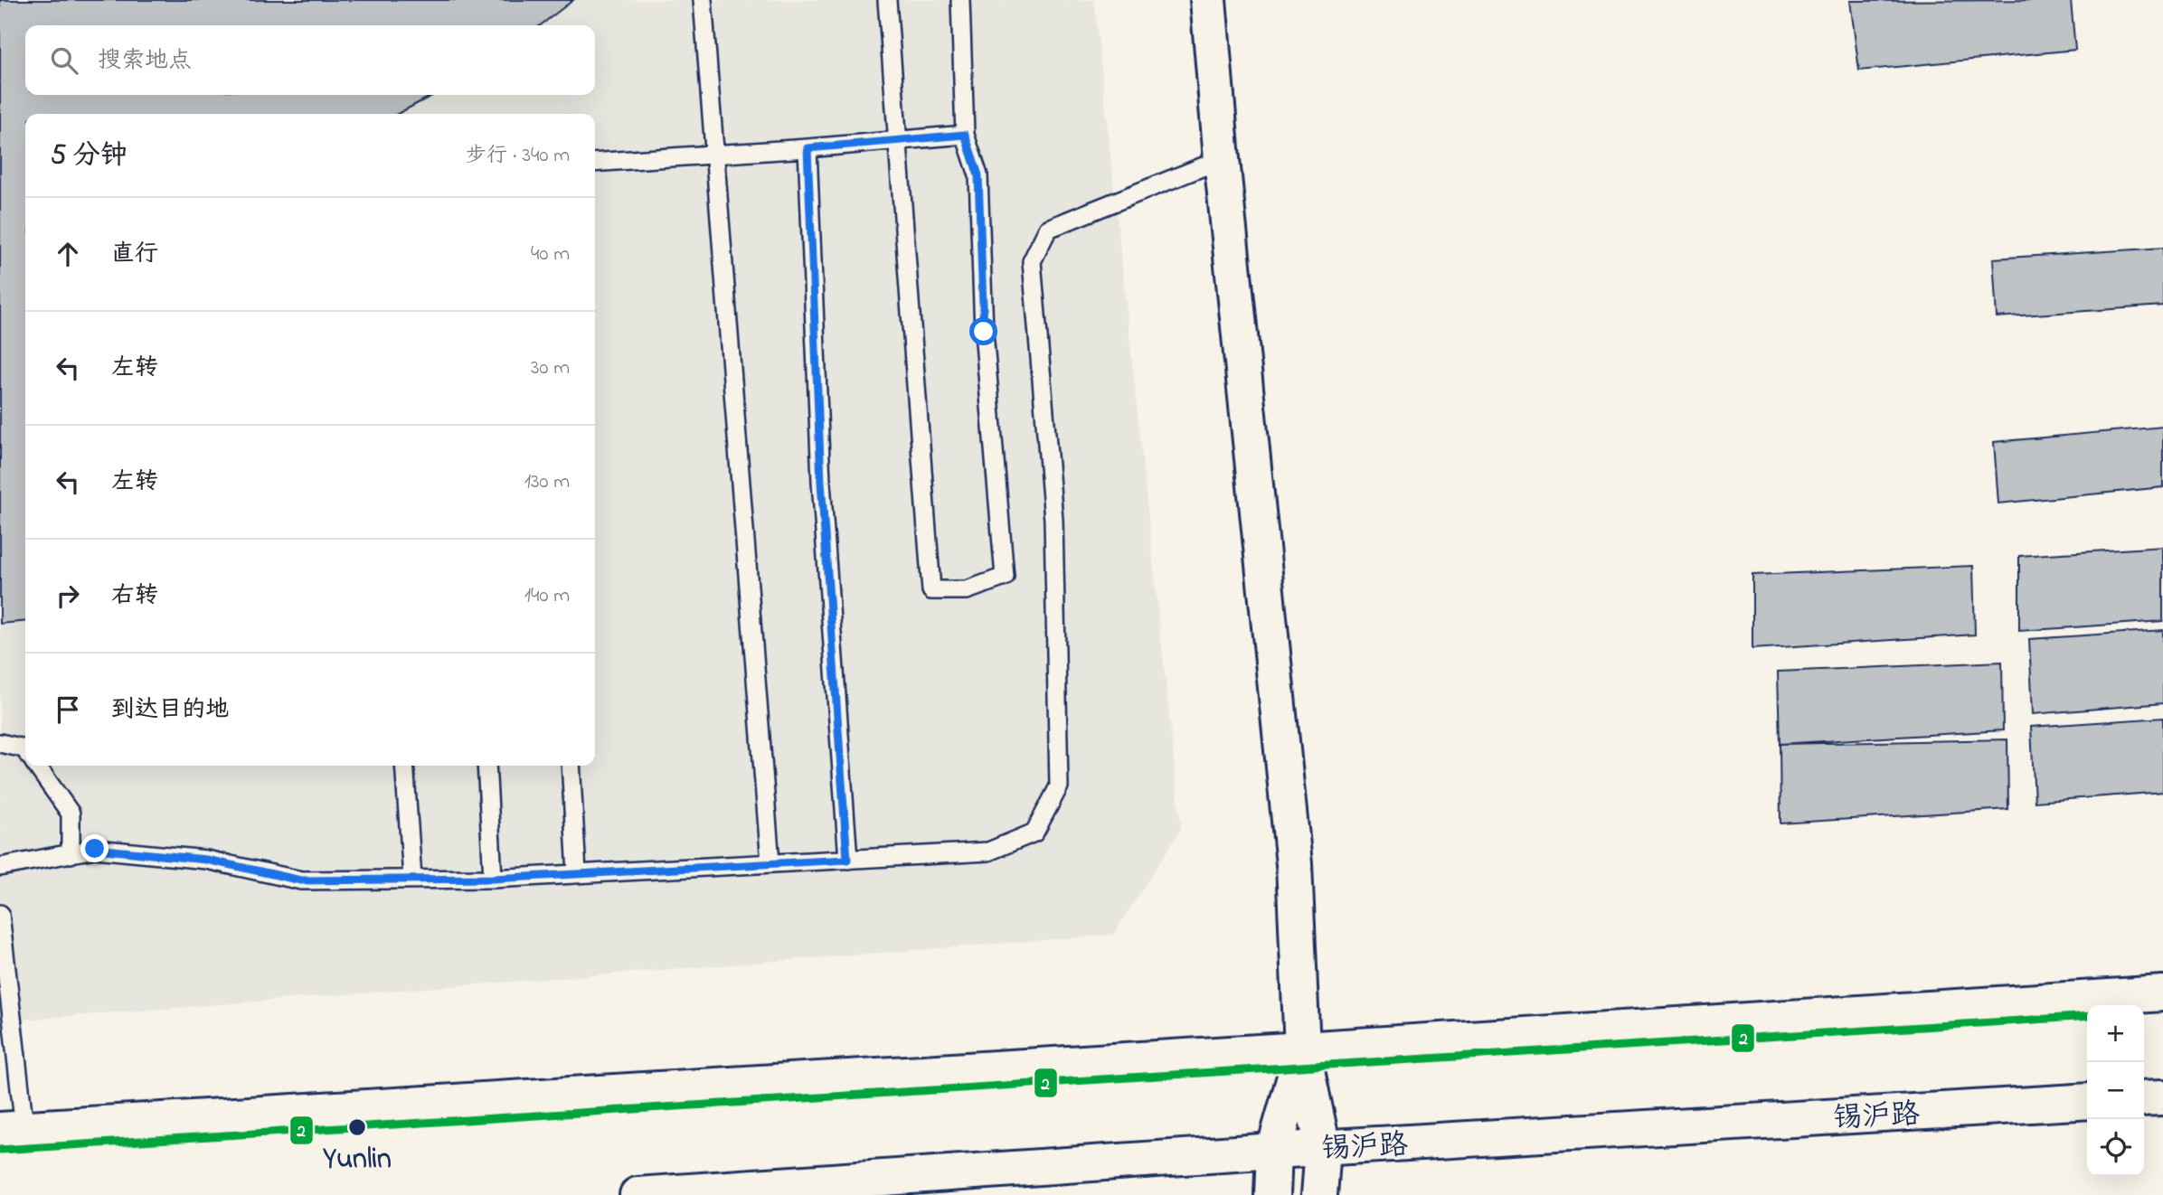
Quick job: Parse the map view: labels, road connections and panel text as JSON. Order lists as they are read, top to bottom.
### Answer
{
  "streets": {
    "main road": ["锡沪路"]
  },
  "places": ["Yunlin"],
  "lines": ["transit line 2"],
  "page": {
    "search": "搜索地点",
    "heading": ["5 分钟", "步行 · 340 m"],
    "list": [
      ["直行", "40 m"],
      ["左转", "30 m"],
      ["左转", "130 m"],
      ["右转", "140 m"],
      "到达目的地"
    ],
    "map_buttons": ["+", "−"]
  }
}
